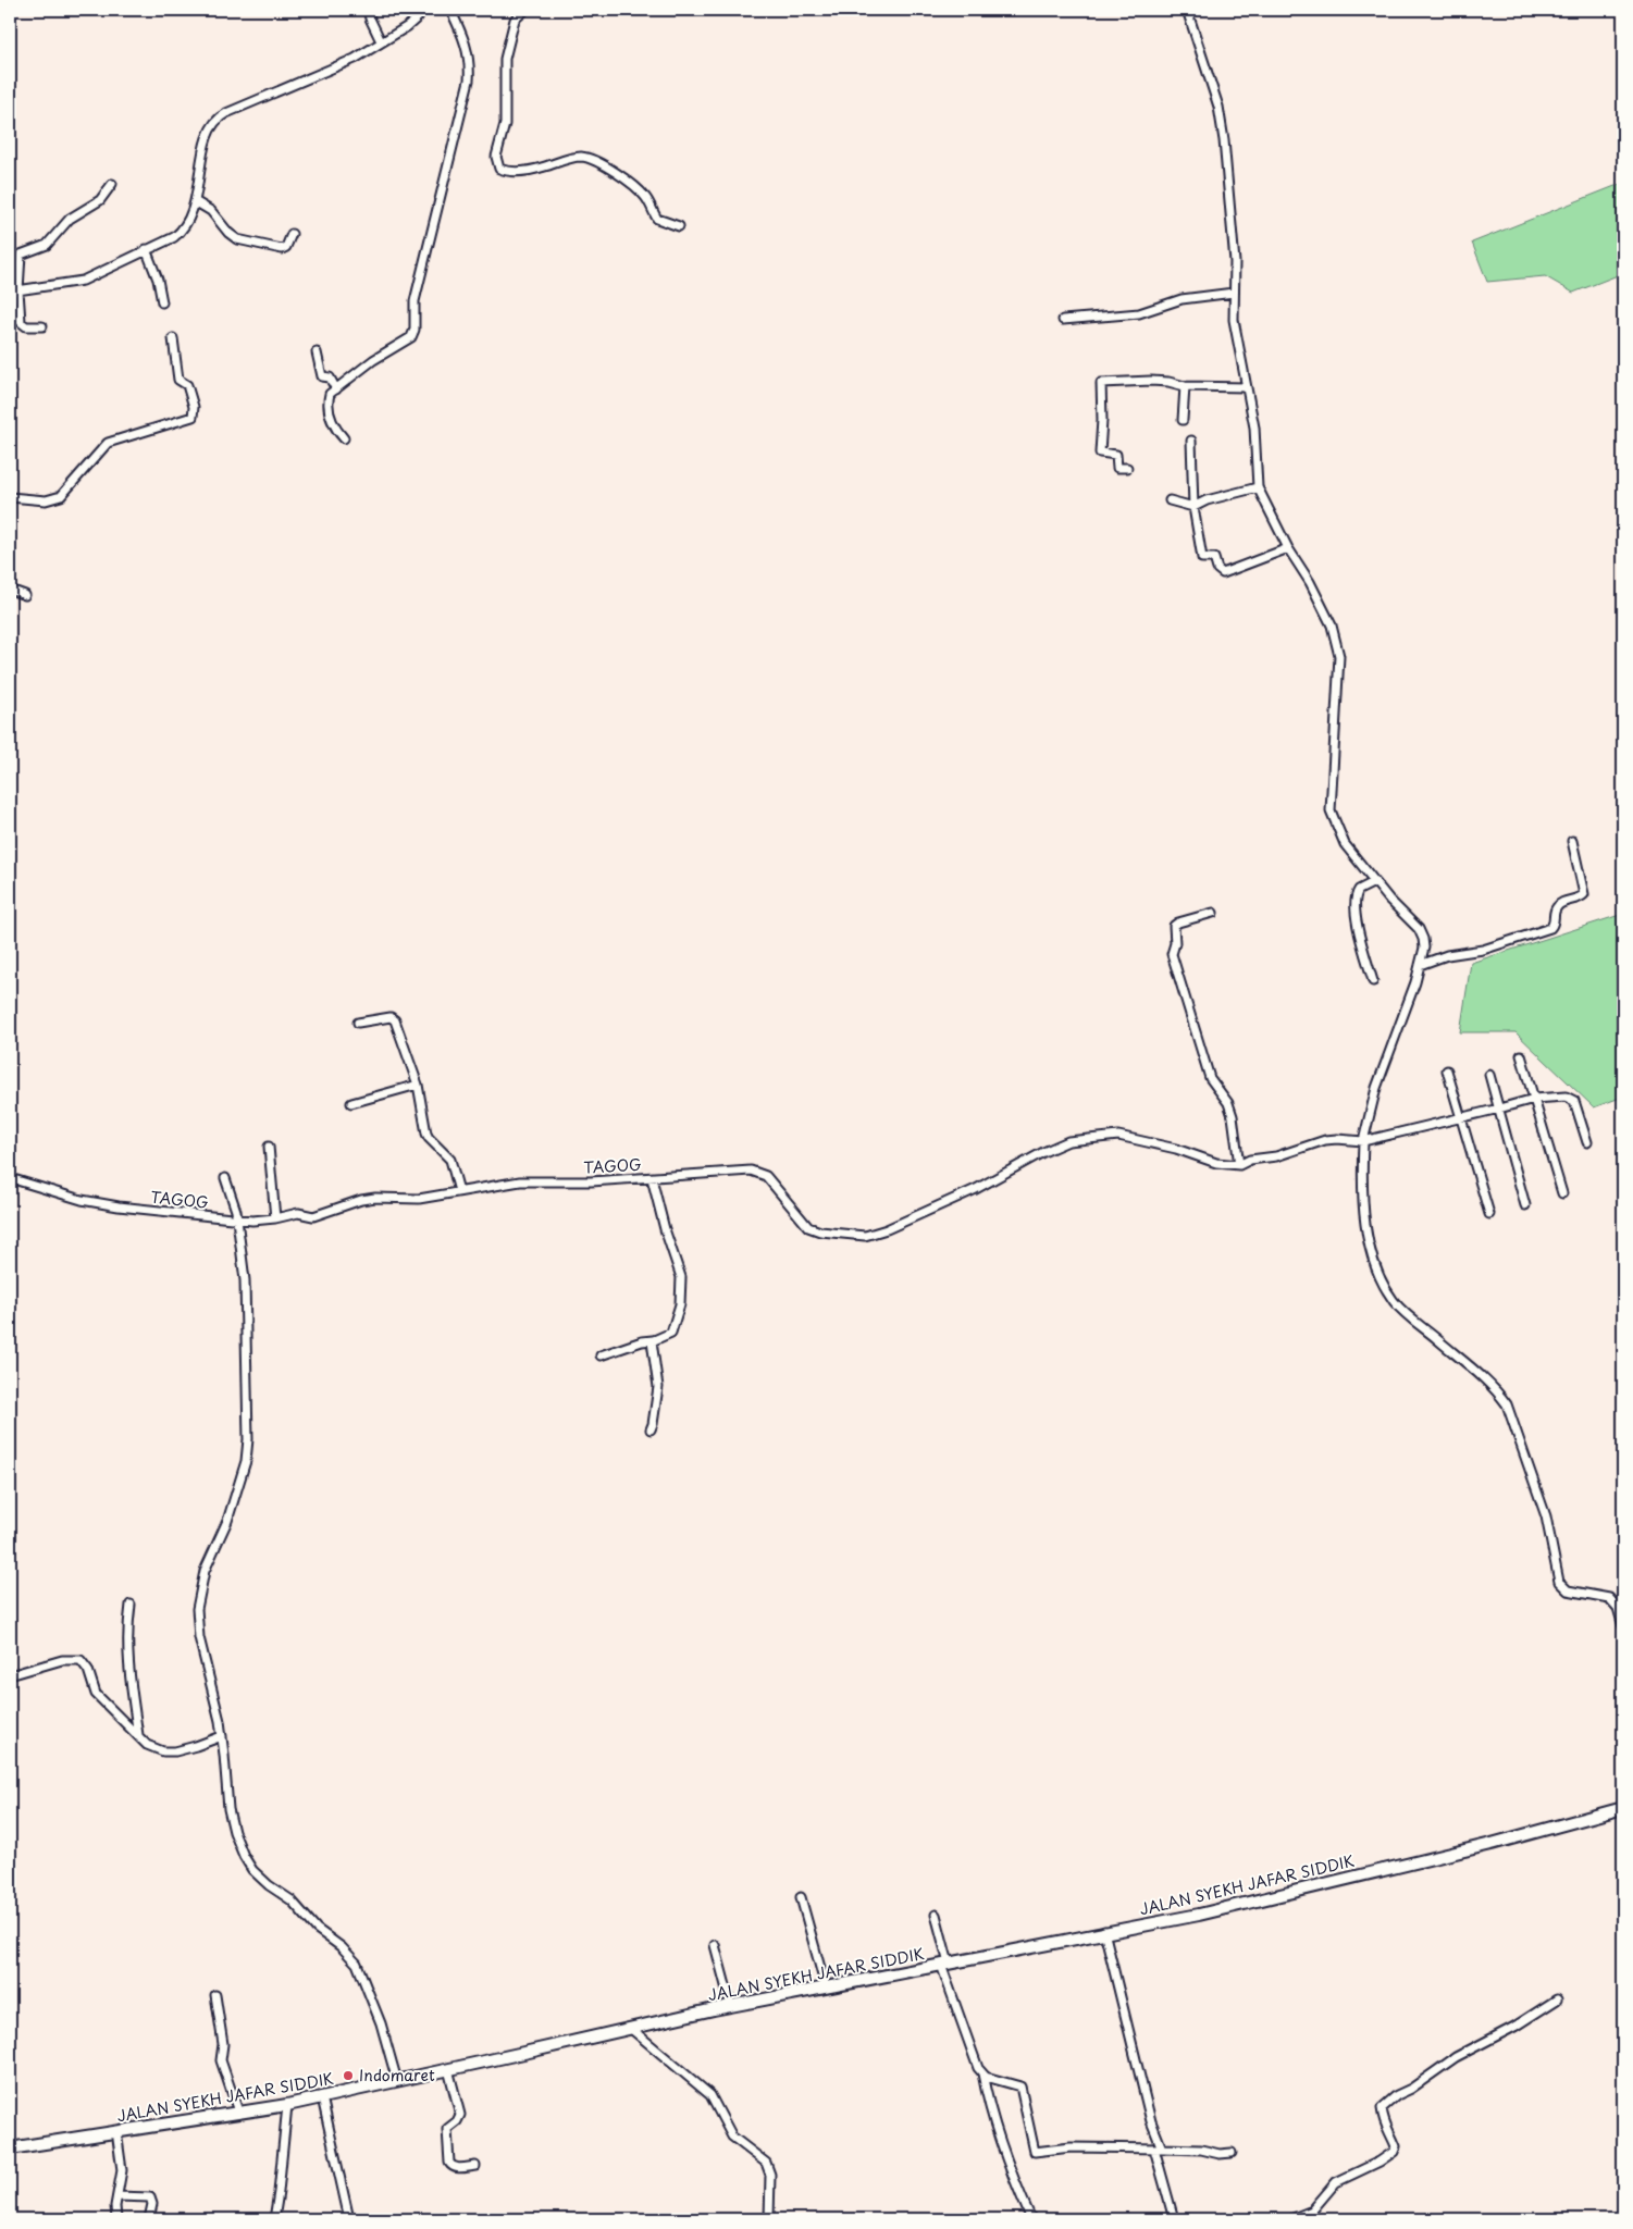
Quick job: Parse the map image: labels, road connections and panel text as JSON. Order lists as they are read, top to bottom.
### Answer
{
  "streets": {
    "main road": ["JALAN SYEKH JAFAR SIDDIK"],
    "street": ["TAGOG"]
  },
  "places": ["Indomaret"]
}
